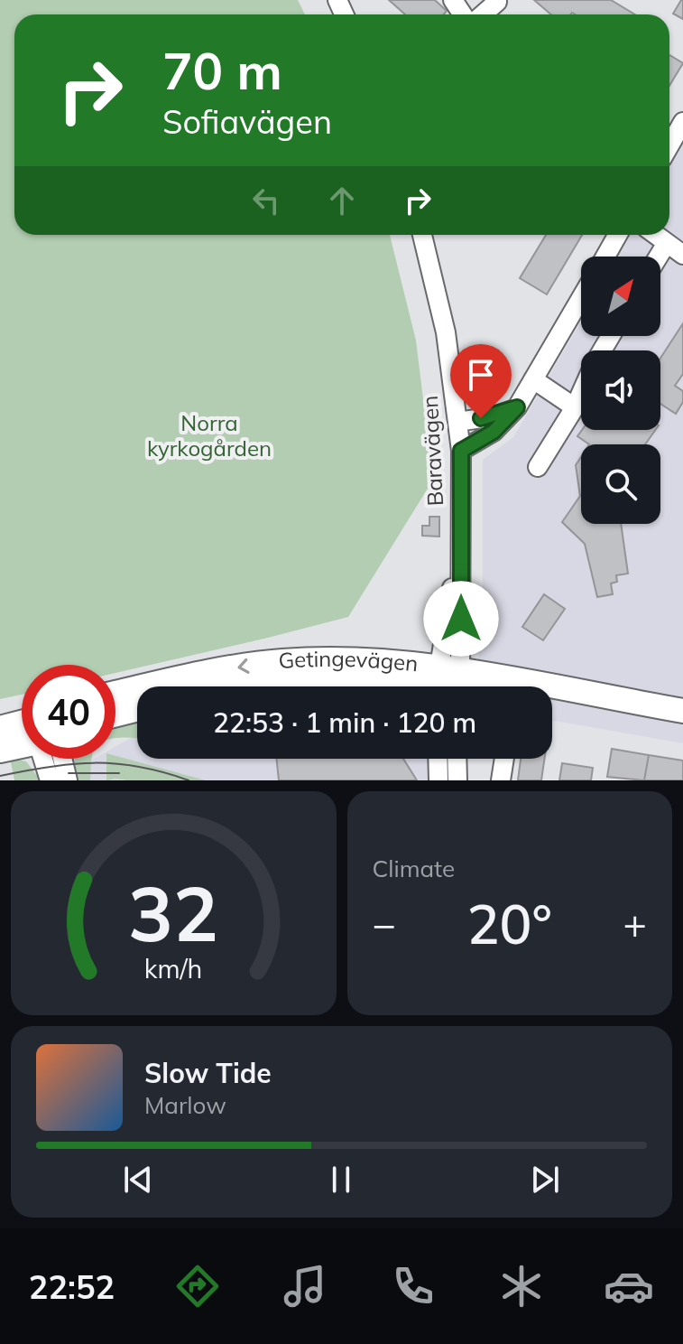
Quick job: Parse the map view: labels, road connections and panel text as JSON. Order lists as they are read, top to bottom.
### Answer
{
  "streets": {
    "main road": ["Getingevägen"],
    "street": ["Baravägen"]
  },
  "crossings": [
    ["Baravägen", "Getingevägen"]
  ],
  "parks": ["Norra kyrkogården"],
  "north": "top right",
  "page": {
    "turn": ["70 m", "Sofiavägen"],
    "limit": "40",
    "trip": "22:53 · 1 min · 120 m",
    "tile": "Climate",
    "heat": ["−", "20°", "+"],
    "song": ["Slow Tide", "Marlow"],
    "tabs": "22:52",
    "gauge": ["32", "km/h"]
  }
}
